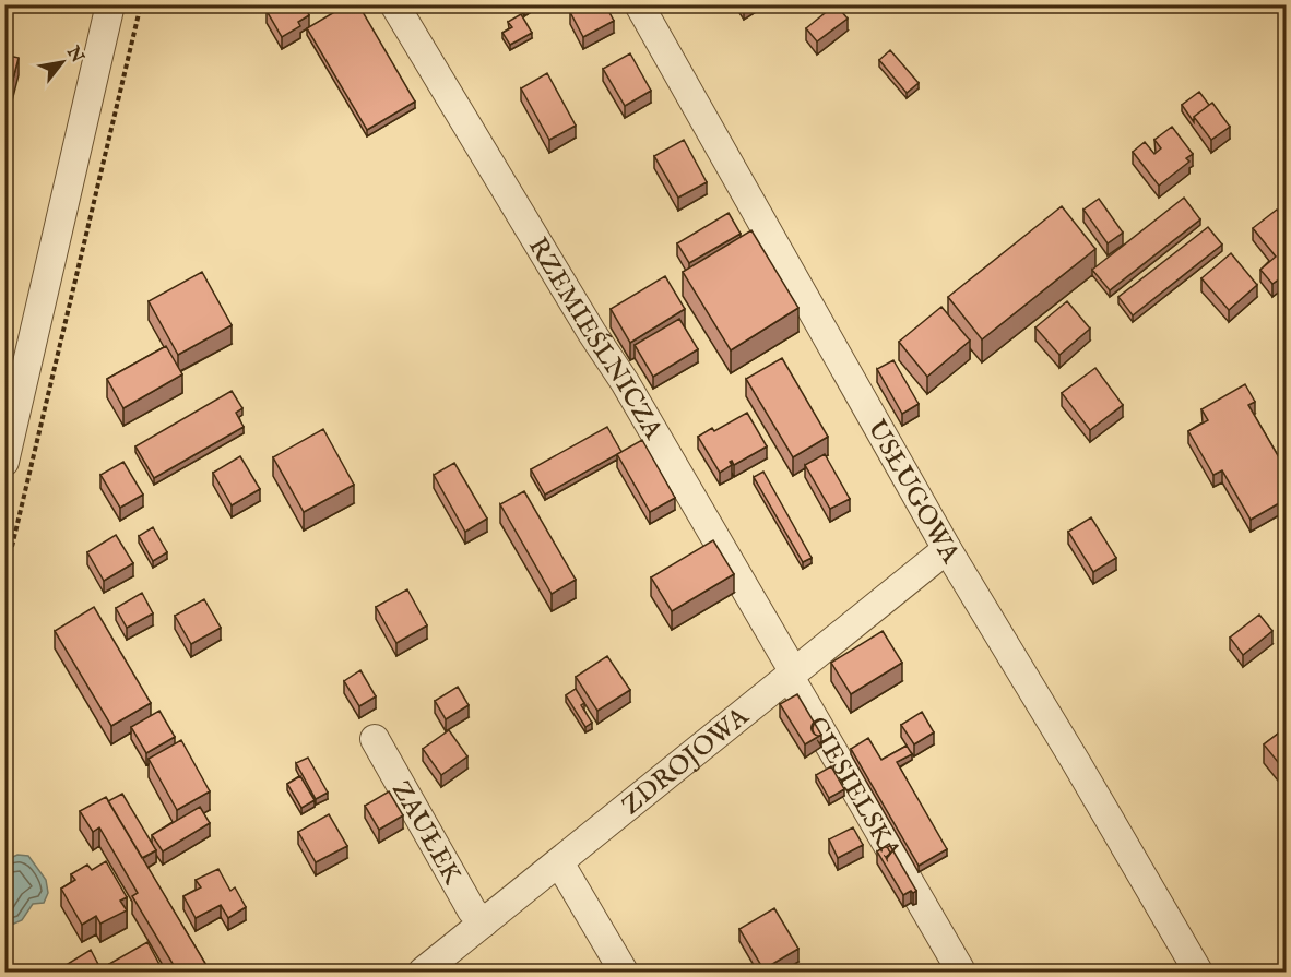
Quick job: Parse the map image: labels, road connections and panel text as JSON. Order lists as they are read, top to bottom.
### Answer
{
  "streets": {
    "street": [
      "RZEMIEŚLNICZA",
      "USŁUGOWA",
      "ZDROJOWA",
      "CIESIELSKA",
      "ZAUŁEK"
    ]
  },
  "crossings": [
    ["RZEMIEŚLNICZA", "ZDROJOWA"],
    ["RZEMIEŚLNICZA", "CIESIELSKA"],
    ["USŁUGOWA", "ZDROJOWA"],
    ["ZDROJOWA", "CIESIELSKA"],
    ["ZDROJOWA", "ZAUŁEK"]
  ],
  "north": "top right"
}
